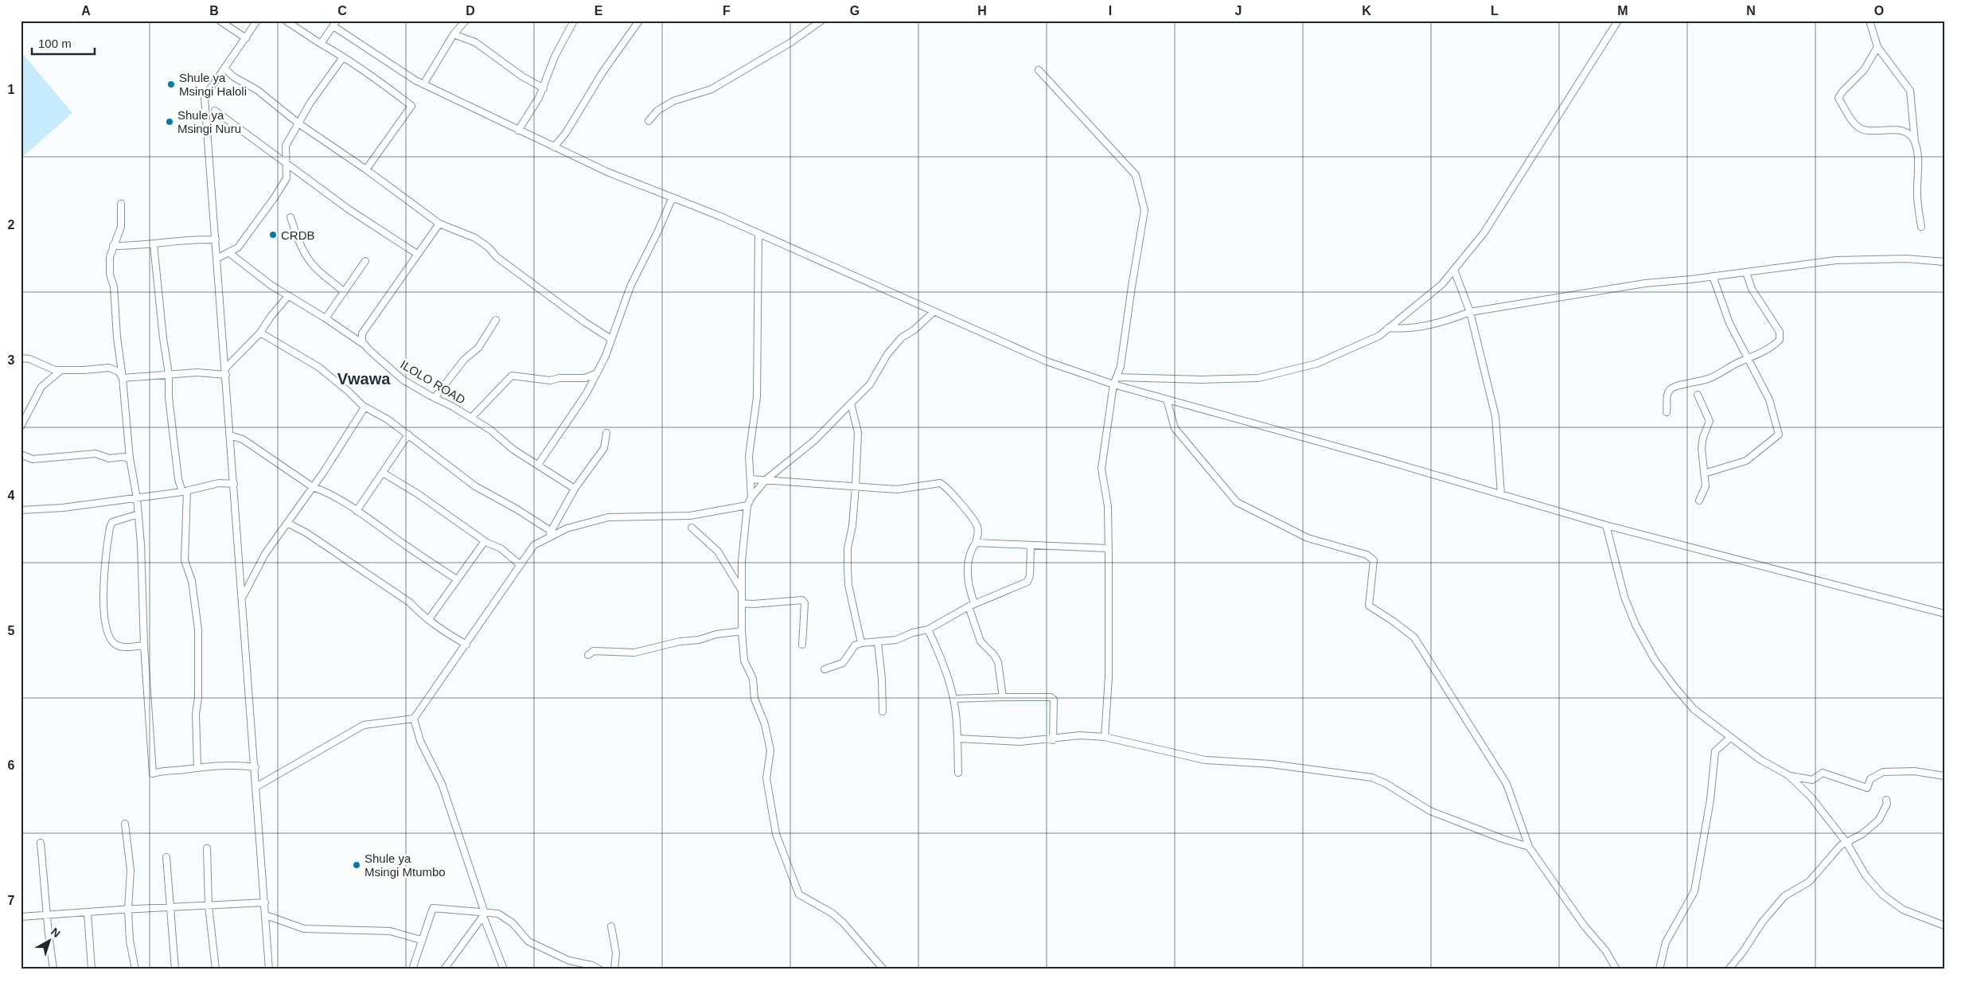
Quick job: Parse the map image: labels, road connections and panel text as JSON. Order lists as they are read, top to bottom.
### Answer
{
  "streets": {
    "street": ["ILOLO ROAD"]
  },
  "districts": ["Vwawa"],
  "places": [
    "Shule ya Msingi Haloli",
    "Shule ya Msingi Nuru",
    "CRDB",
    "Shule ya Msingi Mtumbo"
  ],
  "scale_bar": "100 m",
  "north": "top right",
  "grid": {
    "columns": [
      "A",
      "B",
      "C",
      "D",
      "E",
      "F",
      "G",
      "H",
      "I",
      "J",
      "K",
      "L",
      "M",
      "N",
      "O"
    ],
    "rows": [
      "1",
      "2",
      "3",
      "4",
      "5",
      "6",
      "7"
    ]
  }
}
